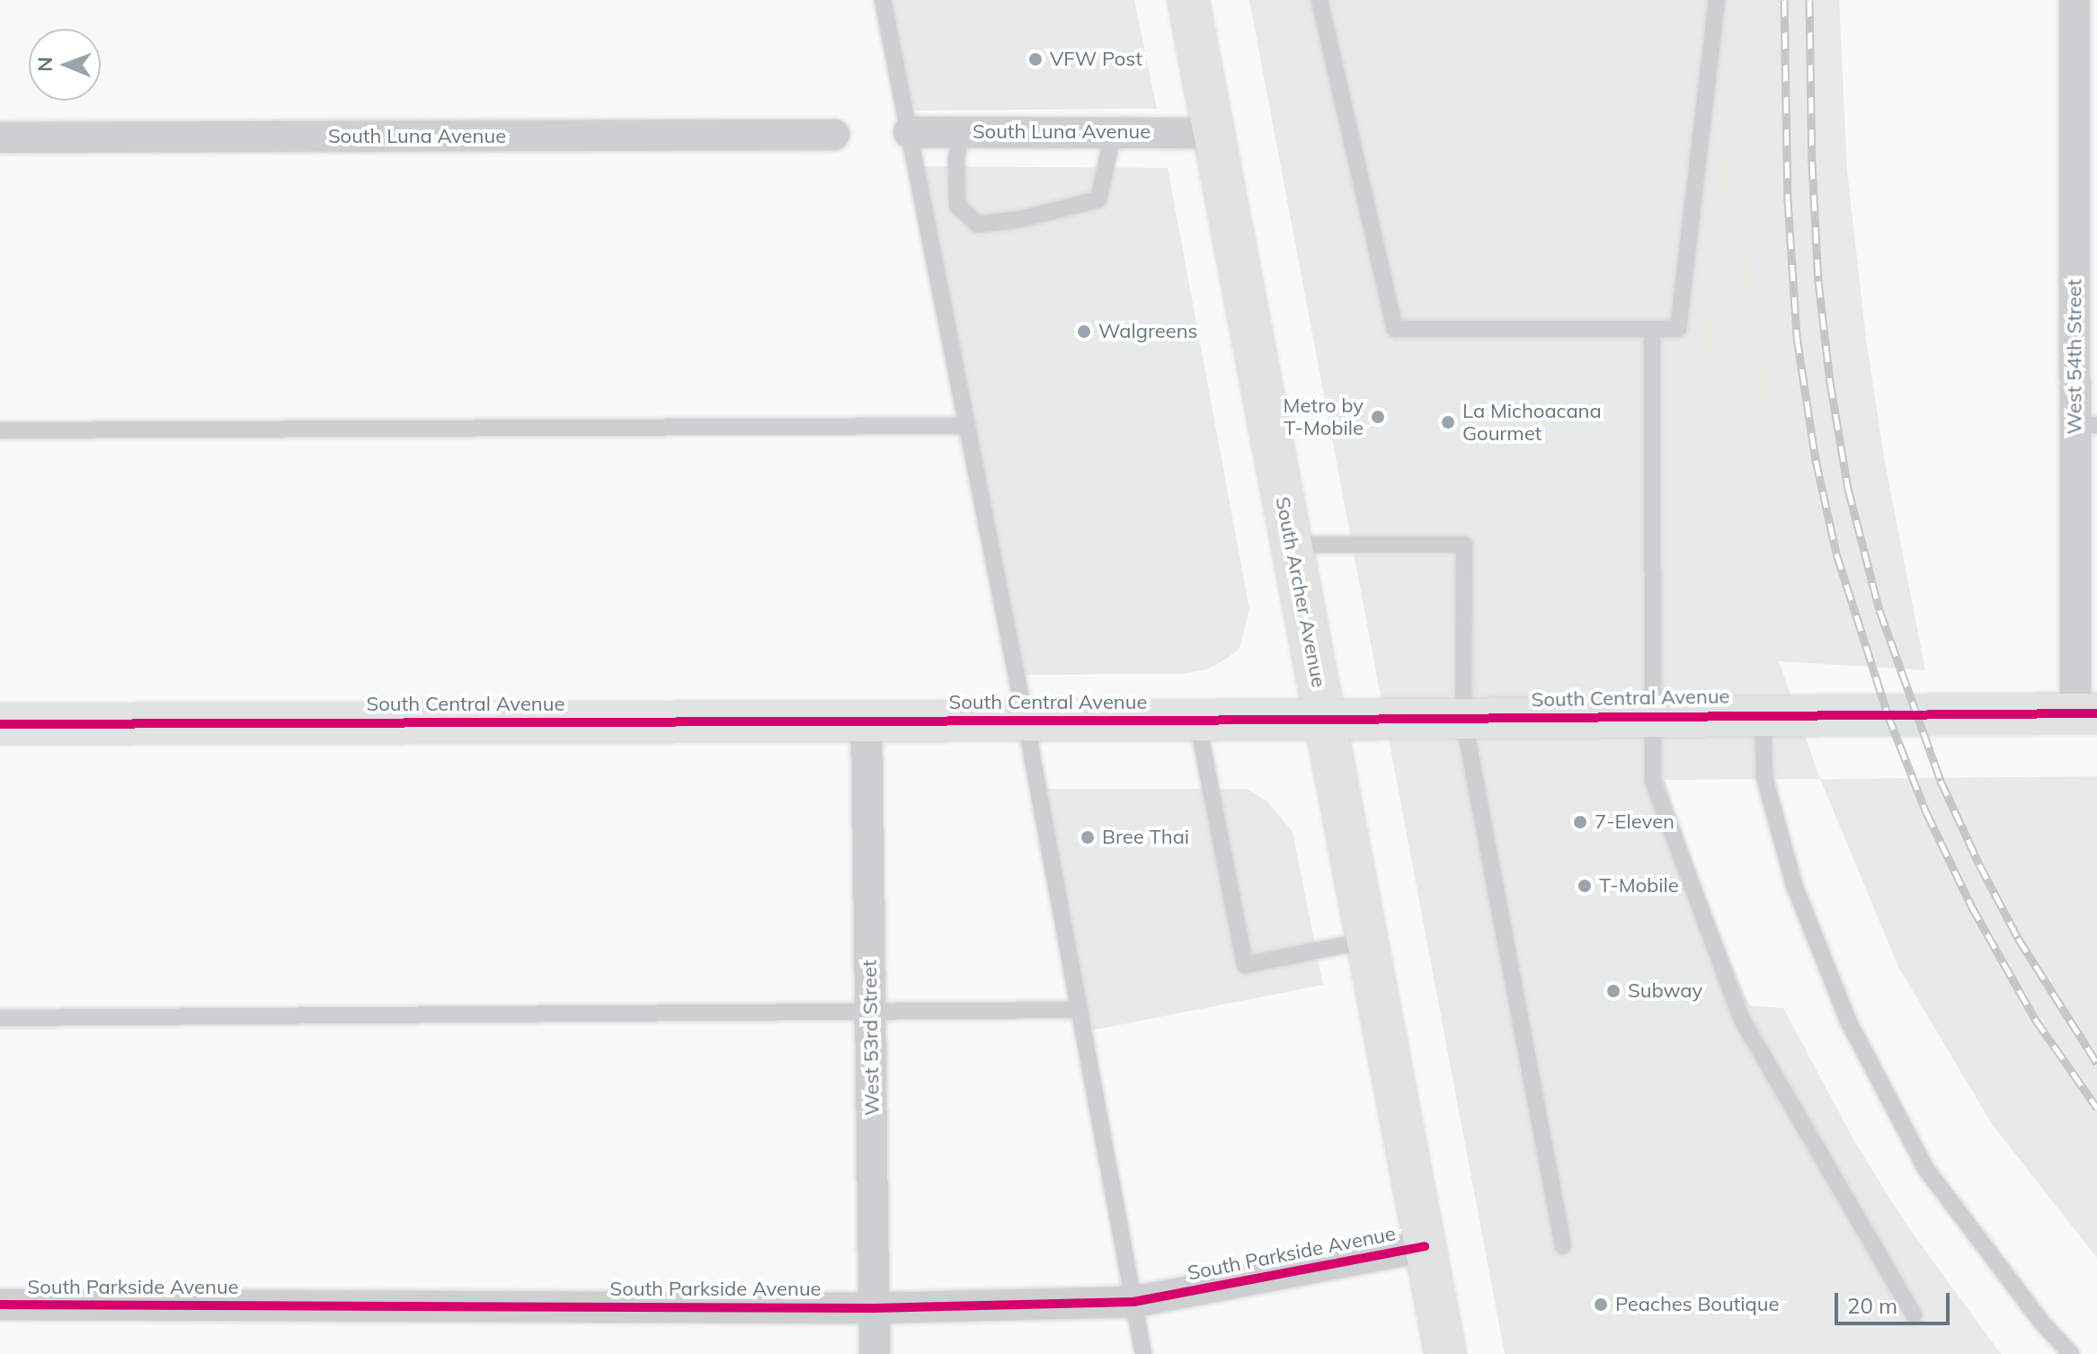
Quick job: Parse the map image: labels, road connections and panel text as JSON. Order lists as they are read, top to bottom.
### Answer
{
  "streets": {
    "main road": ["South Archer Avenue", "South Central Avenue"],
    "street": [
      "South Luna Avenue",
      "West 54th Street",
      "West 53rd Street",
      "South Parkside Avenue"
    ]
  },
  "crossings": [
    ["South Luna Avenue", "South Archer Avenue"],
    ["West 54th Street", "South Central Avenue"],
    ["South Archer Avenue", "South Central Avenue"],
    ["South Archer Avenue", "South Parkside Avenue"],
    ["South Central Avenue", "West 53rd Street"],
    ["West 53rd Street", "South Parkside Avenue"]
  ],
  "places": [
    "VFW Post",
    "Walgreens",
    "Metro by T-Mobile",
    "La Michoacana Gourmet",
    "7-Eleven",
    "Bree Thai",
    "T-Mobile",
    "Subway",
    "Peaches Boutique"
  ],
  "scale_bar": "20 m",
  "north": "left"
}
